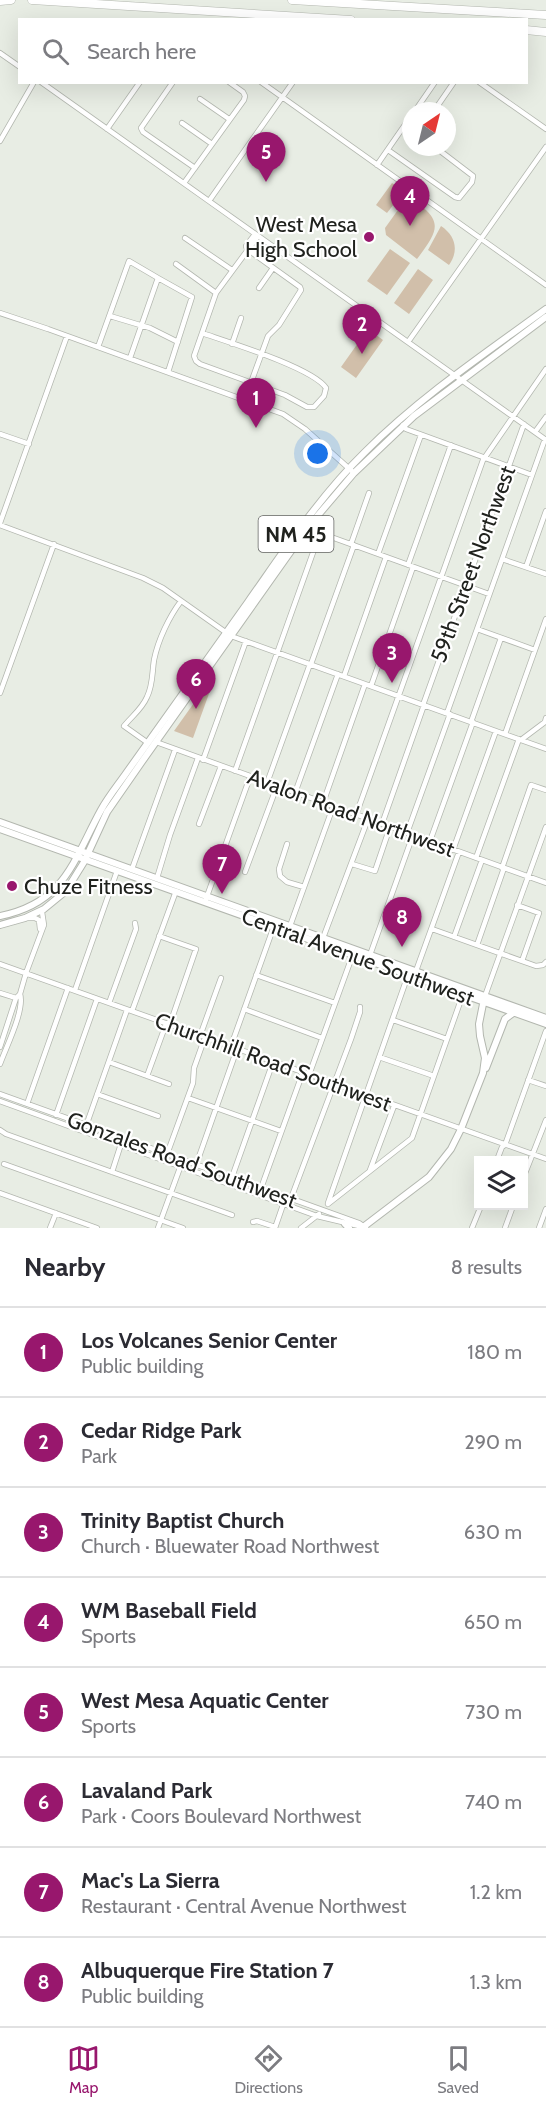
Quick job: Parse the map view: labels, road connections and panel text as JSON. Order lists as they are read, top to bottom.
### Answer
{
  "streets": {
    "main road": ["NM 45", "Central Avenue Southwest"],
    "street": [
      "59th Street Northwest",
      "Avalon Road Northwest",
      "Churchhill Road Southwest",
      "Gonzales Road Southwest"
    ]
  },
  "crossings": [
    ["NM 45", "Avalon Road Northwest"],
    ["NM 45", "Central Avenue Southwest"],
    ["59th Street Northwest", "Avalon Road Northwest"]
  ],
  "places": ["West Mesa High School", "Chuze Fitness"],
  "north": "top right",
  "page": {
    "search": "Search here",
    "pins": [
      "5",
      "4",
      "2",
      "1",
      "3",
      "6",
      "7",
      "8"
    ],
    "heading": ["Nearby", "8 results"],
    "list": [
      {
        "mark": "1",
        "name": "Los Volcanes Senior Center",
        "note": "Public building",
        "value": "180 m"
      },
      {
        "mark": "2",
        "name": "Cedar Ridge Park",
        "note": "Park",
        "value": "290 m"
      },
      {
        "mark": "3",
        "name": "Trinity Baptist Church",
        "note": "Church · Bluewater Road Northwest",
        "value": "630 m"
      },
      {
        "mark": "4",
        "name": "WM Baseball Field",
        "note": "Sports",
        "value": "650 m"
      },
      {
        "mark": "5",
        "name": "West Mesa Aquatic Center",
        "note": "Sports",
        "value": "730 m"
      },
      {
        "mark": "6",
        "name": "Lavaland Park",
        "note": "Park · Coors Boulevard Northwest",
        "value": "740 m"
      },
      {
        "mark": "7",
        "name": "Mac's La Sierra",
        "note": "Restaurant · Central Avenue Northwest",
        "value": "1.2 km"
      },
      {
        "mark": "8",
        "name": "Albuquerque Fire Station 7",
        "note": "Public building",
        "value": "1.3 km"
      }
    ],
    "nav": ["Map", "Directions", "Saved"]
  }
}
